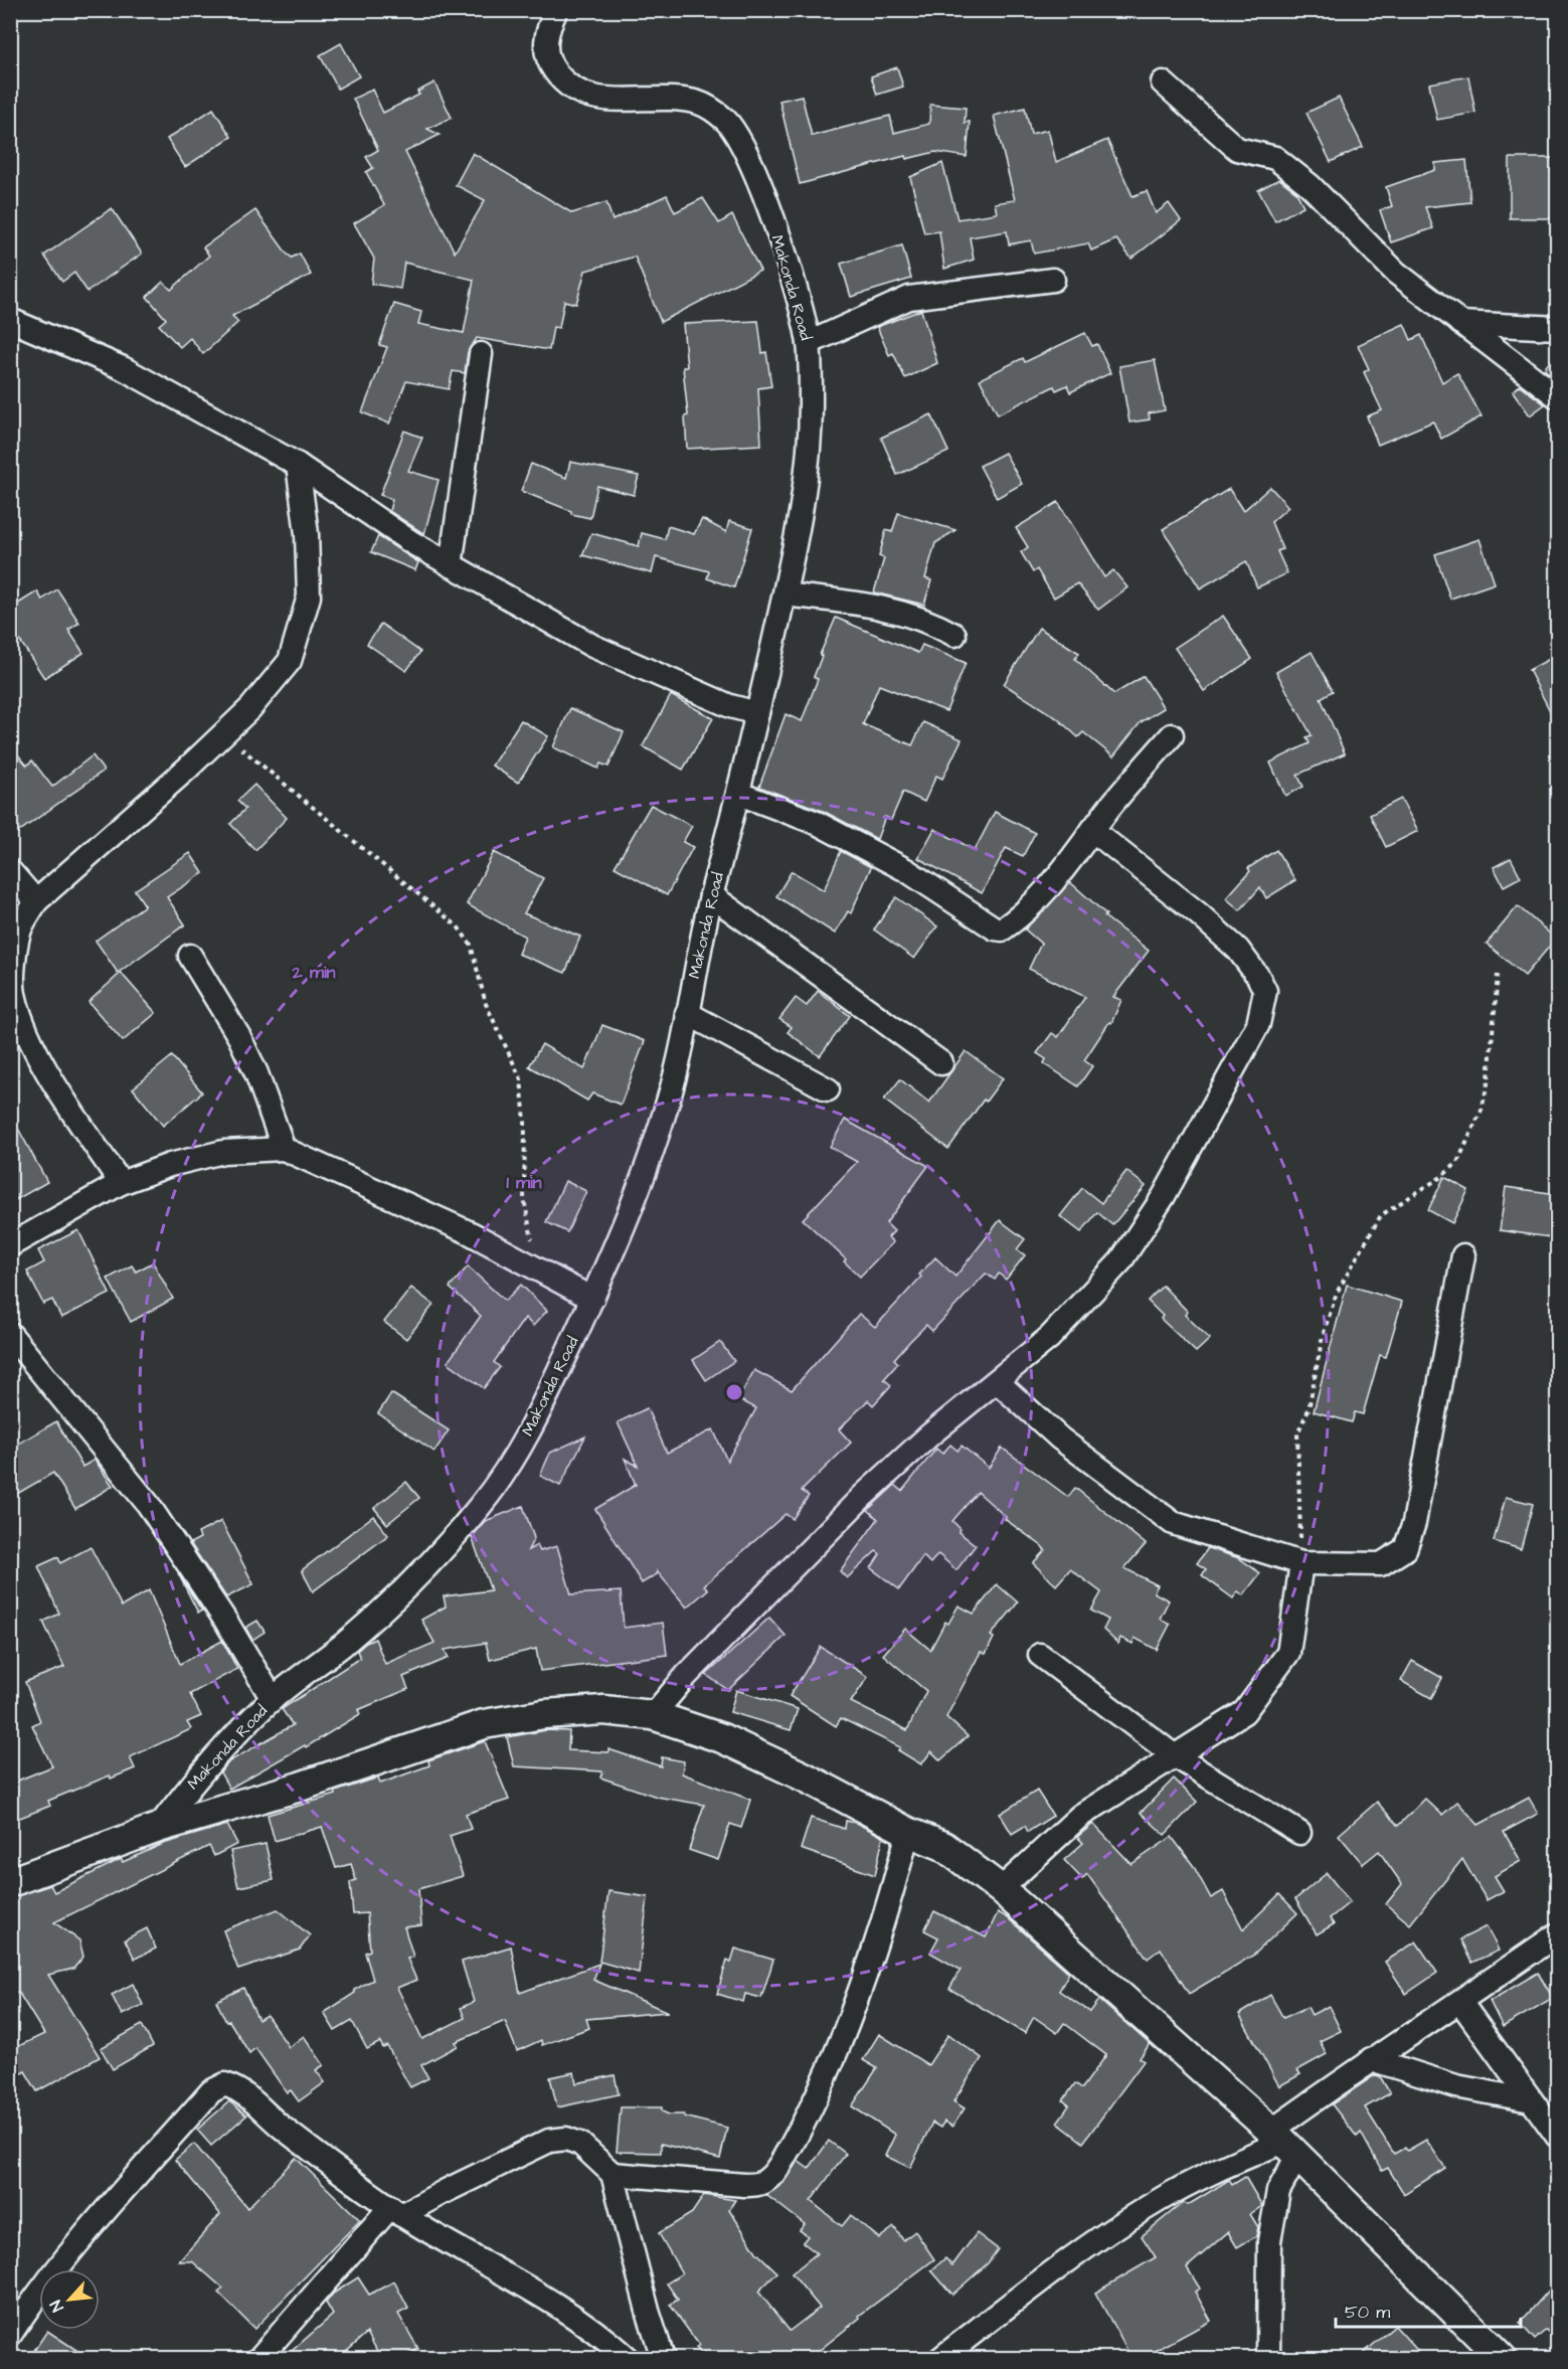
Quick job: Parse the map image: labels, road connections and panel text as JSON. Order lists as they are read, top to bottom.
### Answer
{
  "streets": {
    "street": ["Makonda Road"]
  },
  "scale_bar": "50 m",
  "north": "bottom left",
  "rings": ["2 min", "1 min"]
}
